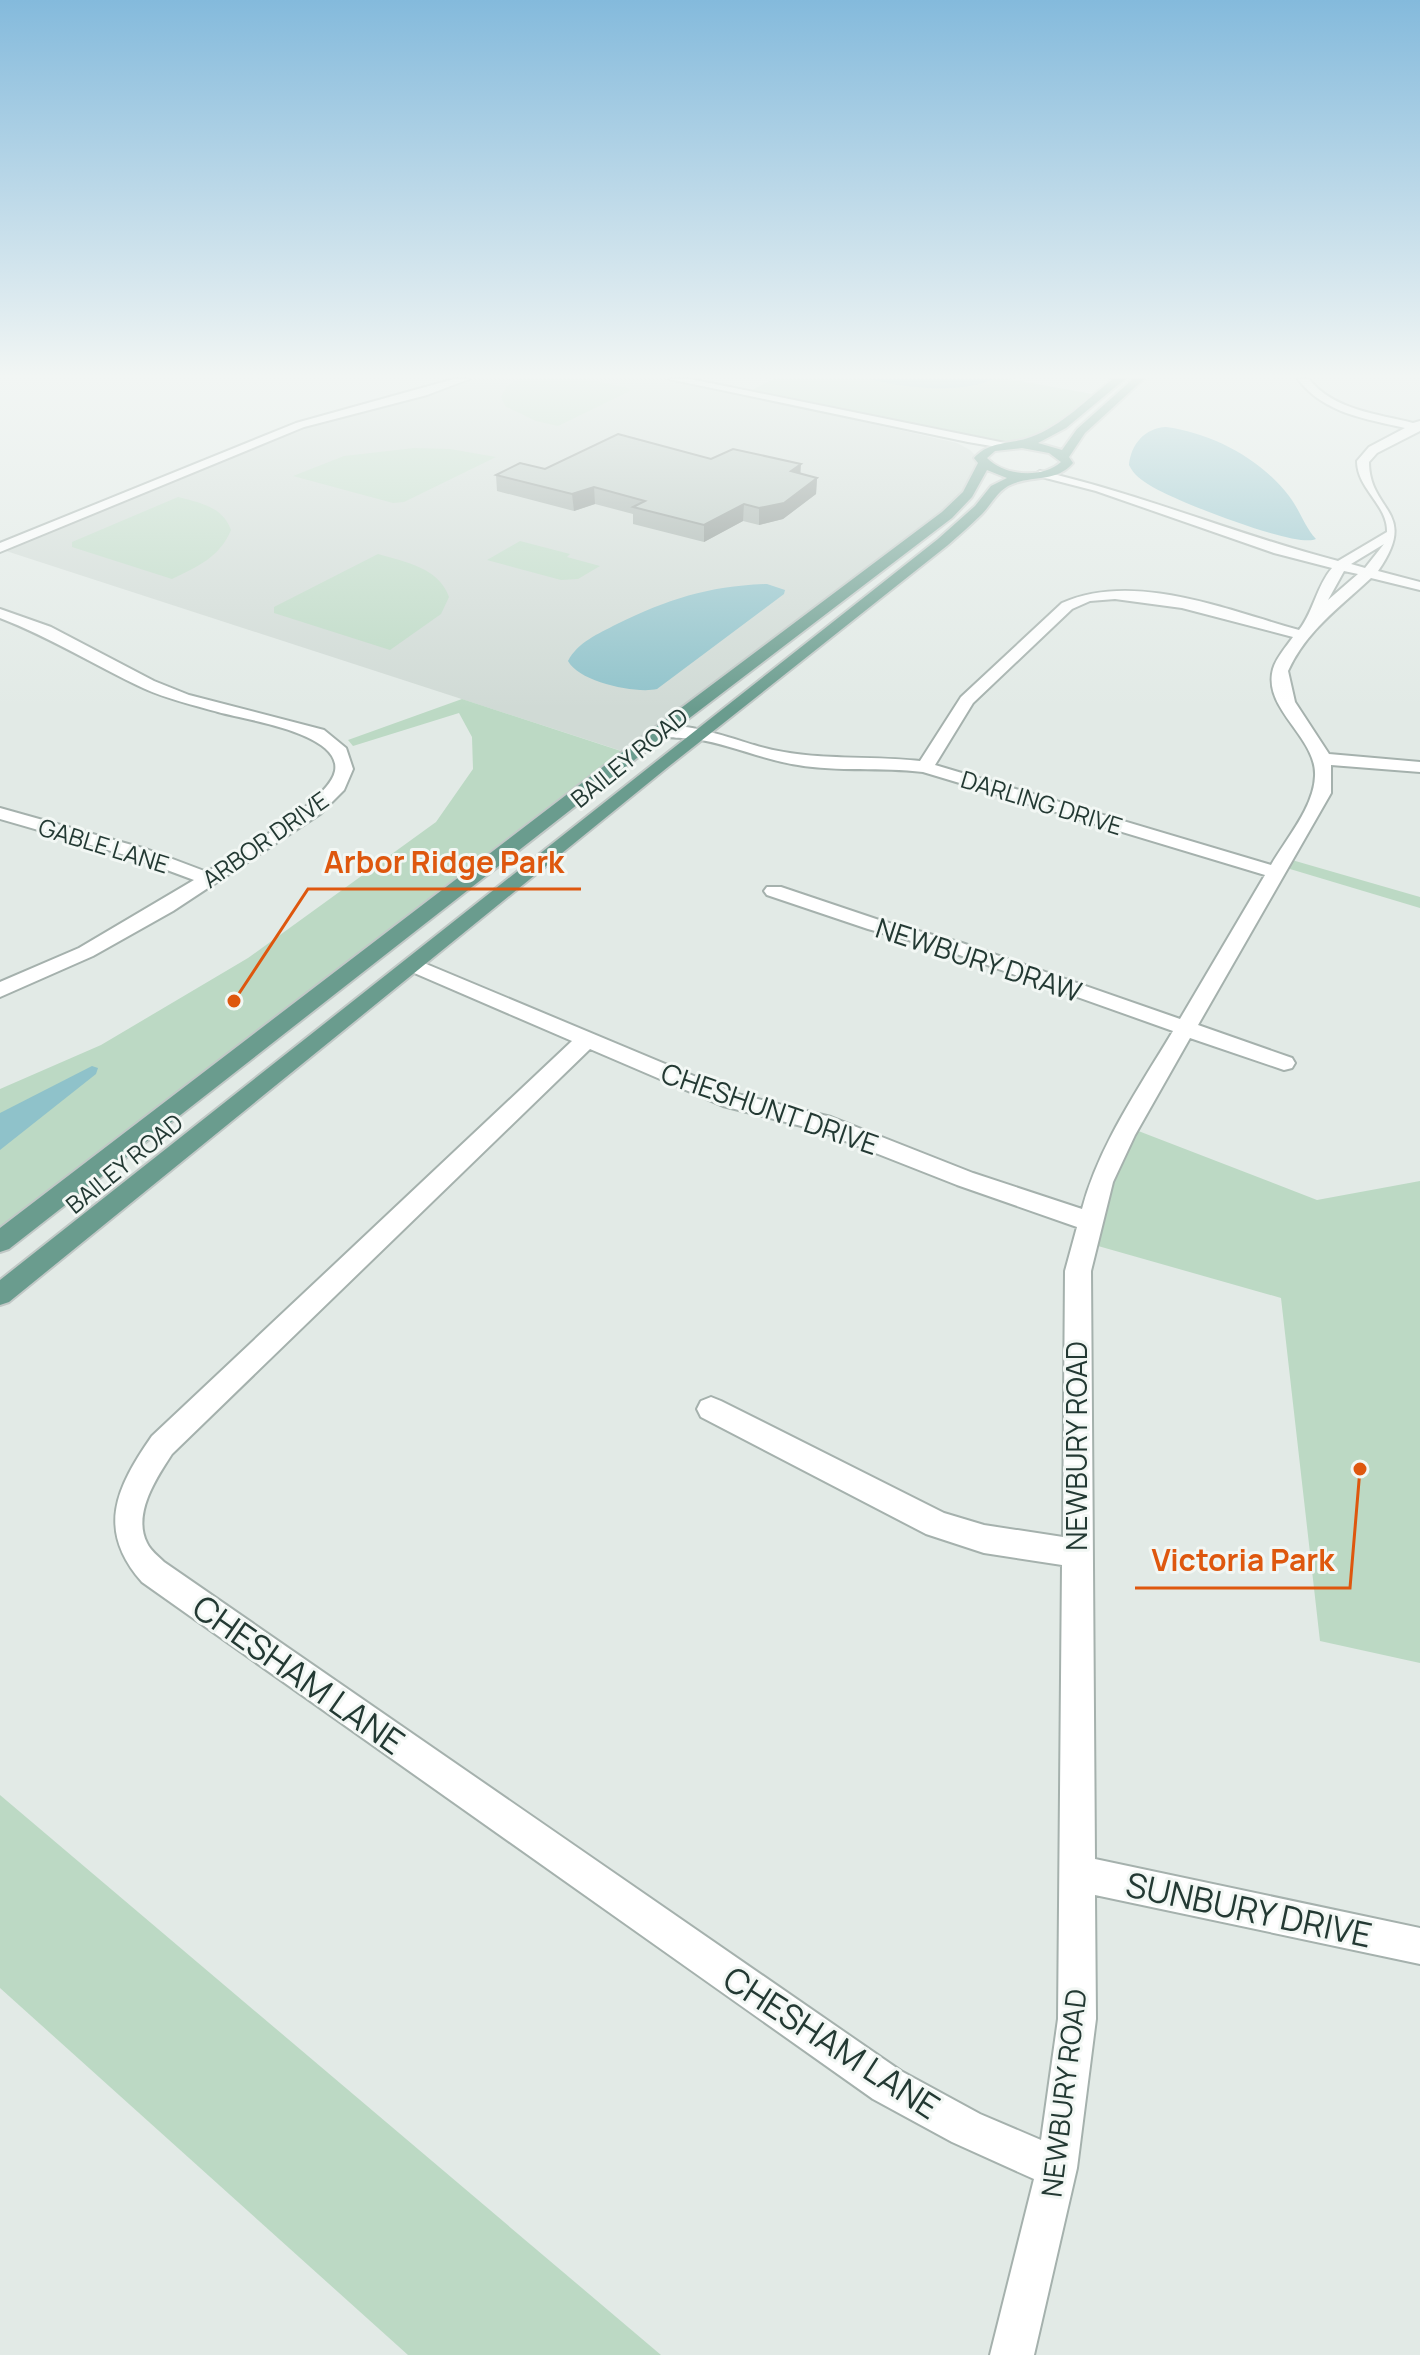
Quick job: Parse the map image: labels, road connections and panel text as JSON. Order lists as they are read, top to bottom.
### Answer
{
  "streets": {
    "main road": ["BAILEY ROAD"],
    "street": [
      "DARLING DRIVE",
      "ARBOR DRIVE",
      "GABLE LANE",
      "NEWBURY DRAW",
      "CHESHUNT DRIVE",
      "NEWBURY ROAD",
      "CHESHAM LANE",
      "SUNBURY DRIVE"
    ]
  },
  "crossings": [
    ["BAILEY ROAD", "DARLING DRIVE"],
    ["BAILEY ROAD", "CHESHUNT DRIVE"],
    ["DARLING DRIVE", "NEWBURY ROAD"],
    ["ARBOR DRIVE", "GABLE LANE"],
    ["NEWBURY DRAW", "NEWBURY ROAD"],
    ["CHESHUNT DRIVE", "NEWBURY ROAD"],
    ["CHESHUNT DRIVE", "CHESHAM LANE"],
    ["NEWBURY ROAD", "CHESHAM LANE"],
    ["NEWBURY ROAD", "SUNBURY DRIVE"]
  ],
  "places": ["Arbor Ridge Park", "Victoria Park"]
}
